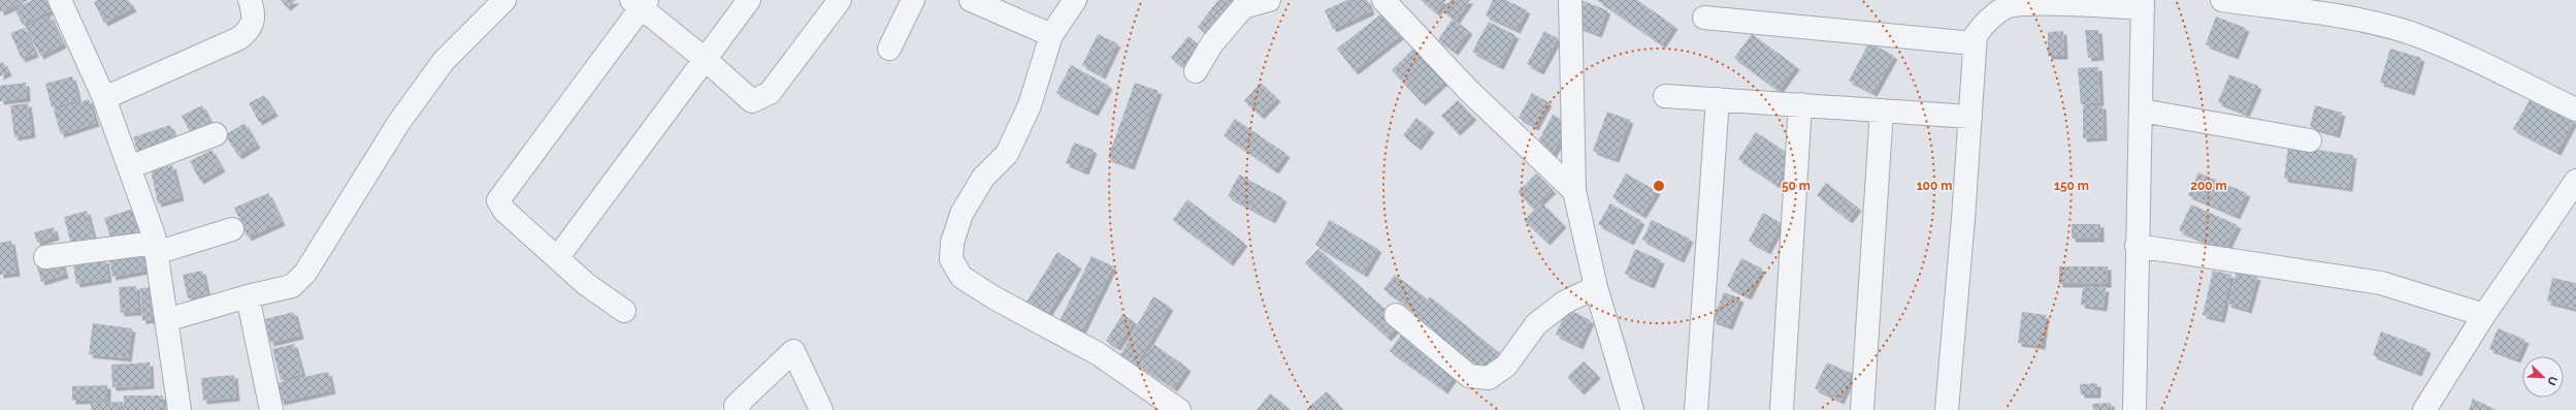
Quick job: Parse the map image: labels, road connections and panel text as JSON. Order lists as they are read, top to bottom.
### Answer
{
  "north": "bottom right",
  "rings": [
    "50 m",
    "100 m",
    "150 m",
    "200 m"
  ]
}
